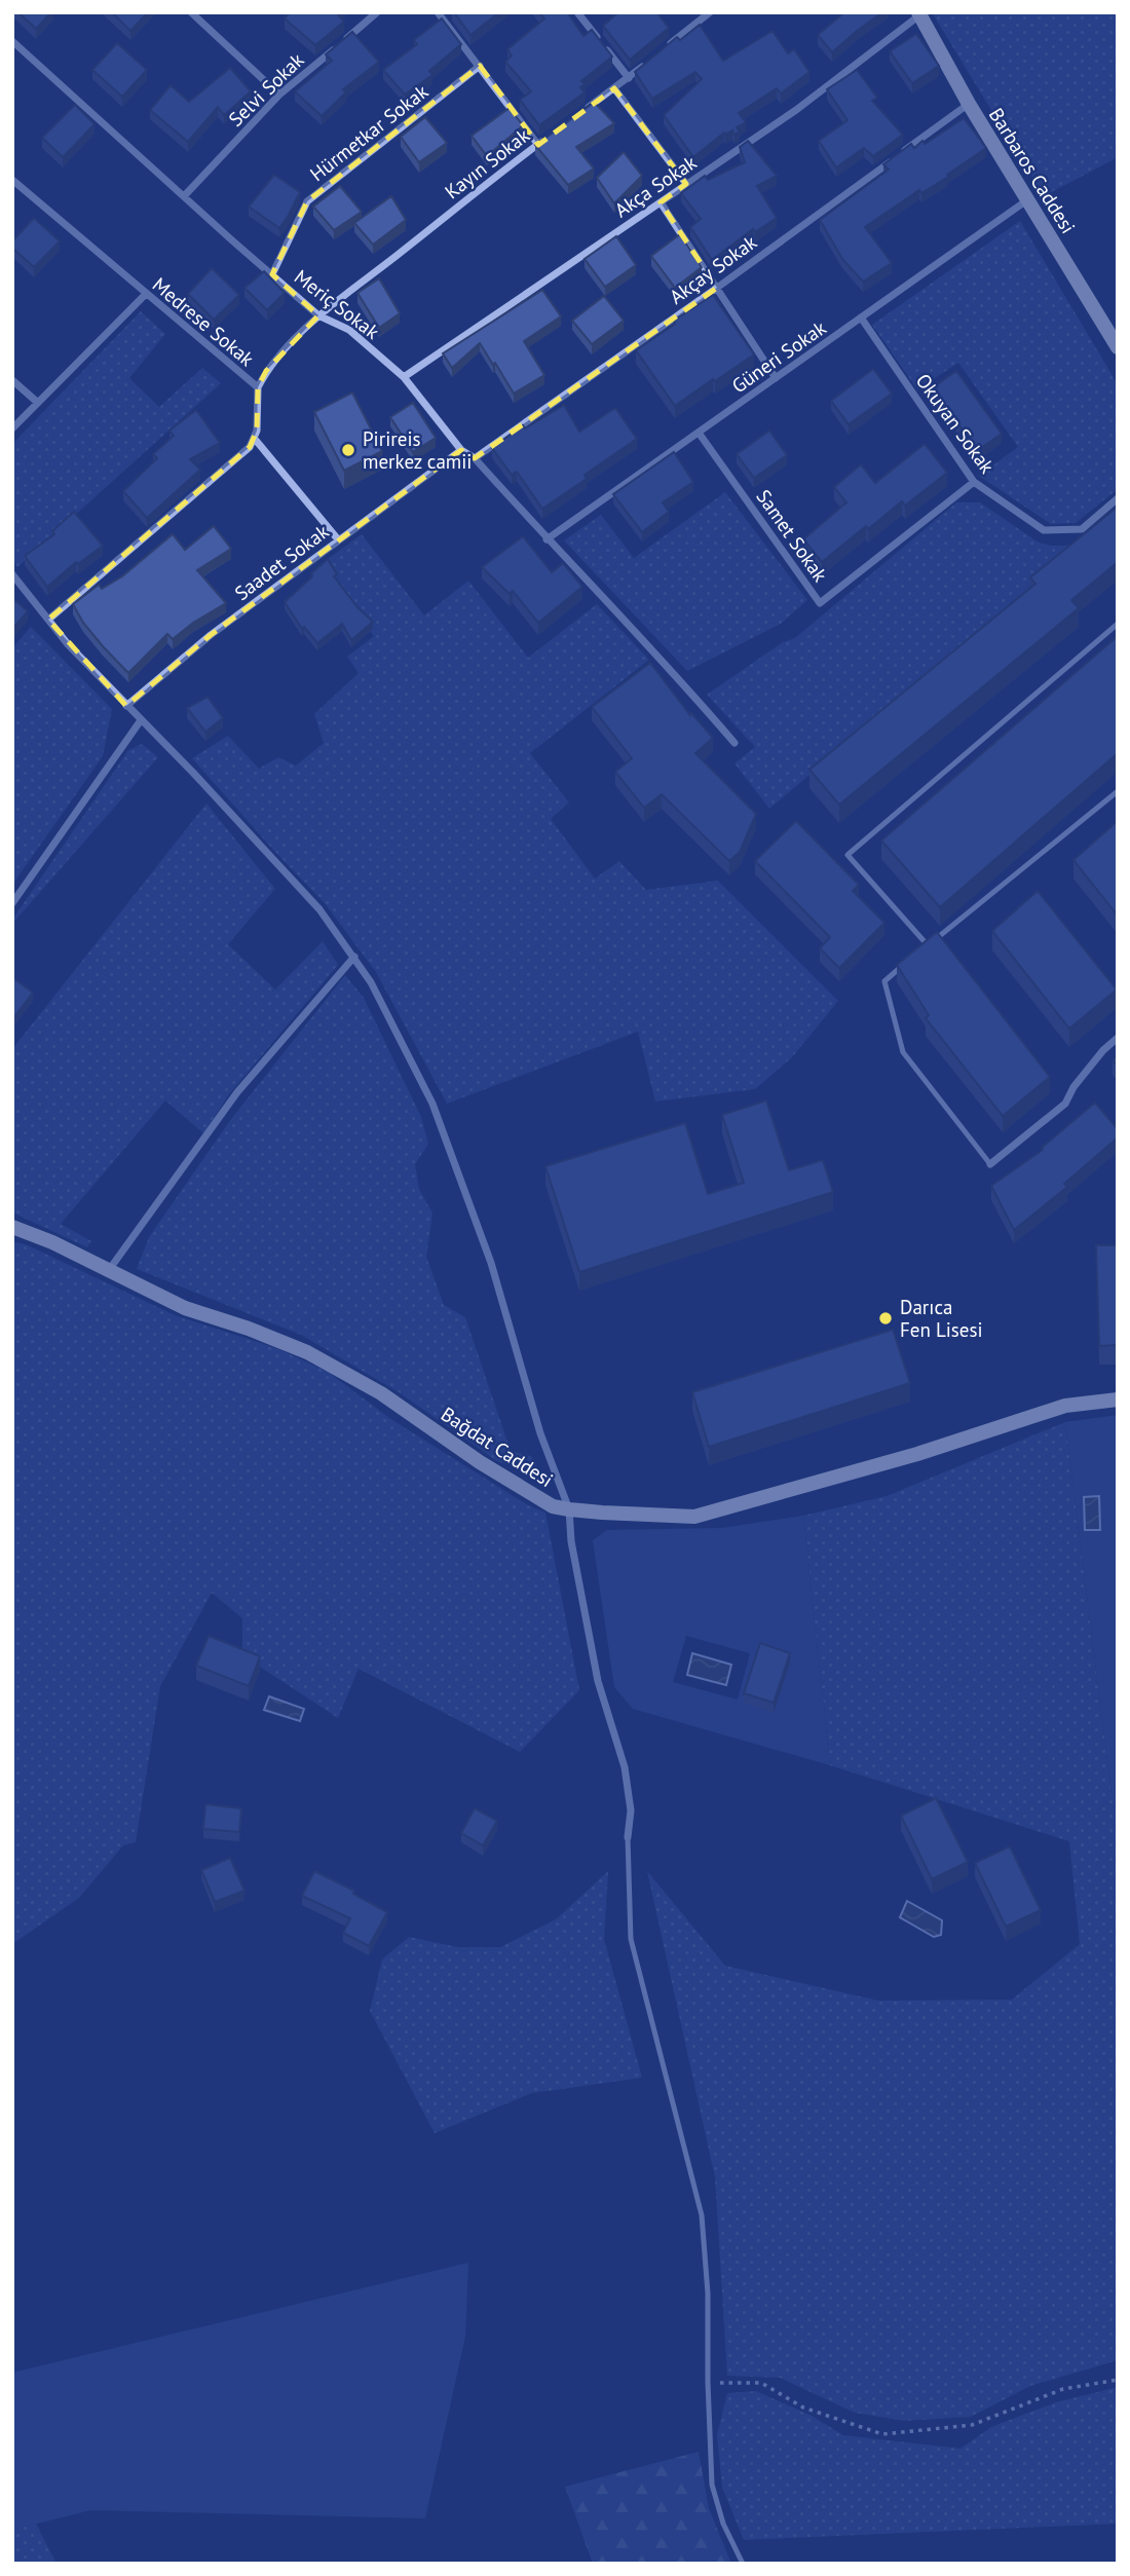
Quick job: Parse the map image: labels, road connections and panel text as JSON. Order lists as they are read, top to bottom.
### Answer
{
  "streets": {
    "street": [
      "Selvi Sokak",
      "Hürmetkar Sokak",
      "Kayın Sokak",
      "Barbaros Caddesi",
      "Akça Sokak",
      "Akçay Sokak",
      "Meriç Sokak",
      "Medrese Sokak",
      "Güneri Sokak",
      "Okuyan Sokak",
      "Samet Sokak",
      "Saadet Sokak",
      "Bağdat Caddesi"
    ]
  },
  "crossings": [
    ["Selvi Sokak", "Meriç Sokak"],
    ["Hürmetkar Sokak", "Meriç Sokak"],
    ["Kayın Sokak", "Meriç Sokak"],
    ["Kayın Sokak", "Medrese Sokak"],
    ["Barbaros Caddesi", "Akça Sokak"],
    ["Barbaros Caddesi", "Akçay Sokak"],
    ["Barbaros Caddesi", "Güneri Sokak"],
    ["Akça Sokak", "Meriç Sokak"],
    ["Akçay Sokak", "Meriç Sokak"],
    ["Meriç Sokak", "Güneri Sokak"],
    ["Meriç Sokak", "Saadet Sokak"],
    ["Güneri Sokak", "Okuyan Sokak"],
    ["Güneri Sokak", "Samet Sokak"],
    ["Okuyan Sokak", "Samet Sokak"]
  ],
  "places": ["Pirireis merkez camii", "Darıca Fen Lisesi"]
}
